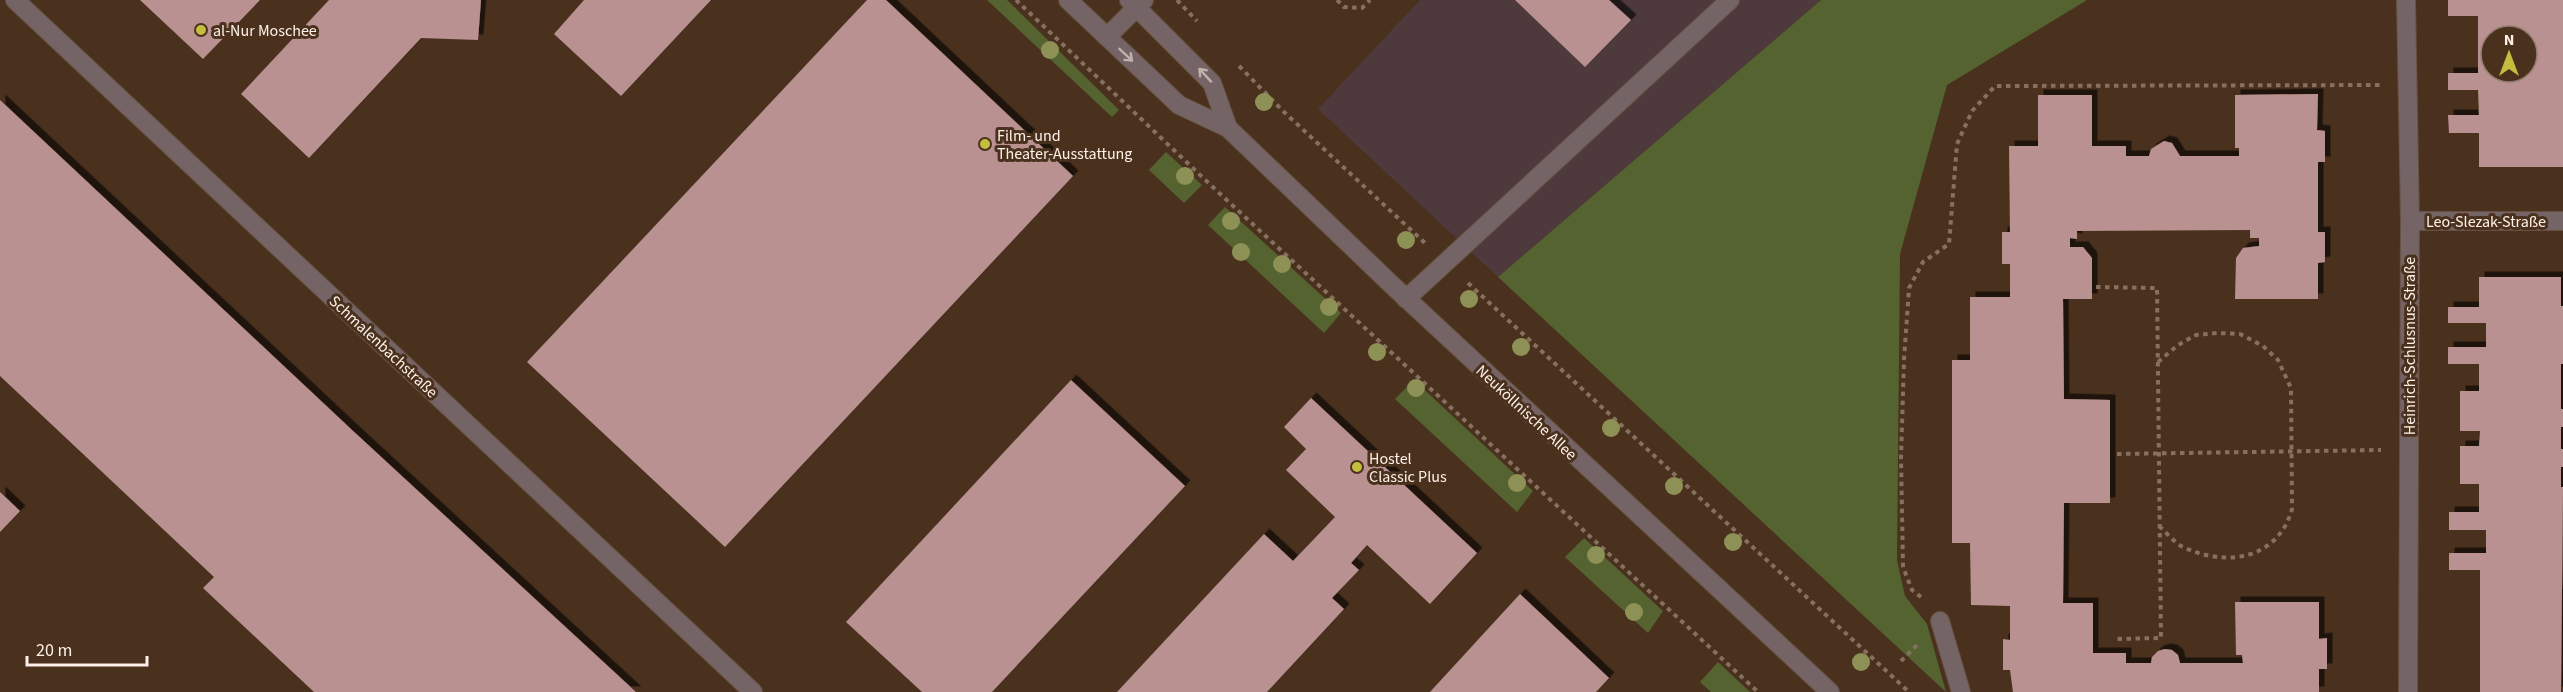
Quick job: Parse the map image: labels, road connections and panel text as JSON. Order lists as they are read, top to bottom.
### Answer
{
  "streets": {
    "street": [
      "Leo-Slezak-Straße",
      "Schmalenbachstraße",
      "Heinrich-Schlusnus-Straße",
      "Neuköllnische Allee"
    ]
  },
  "crossings": [
    ["Leo-Slezak-Straße", "Heinrich-Schlusnus-Straße"]
  ],
  "places": ["al-Nur Moschee", "Film- und Theater-Ausstattung", "Hostel Classic Plus"],
  "scale_bar": "20 m",
  "north": "top"
}
